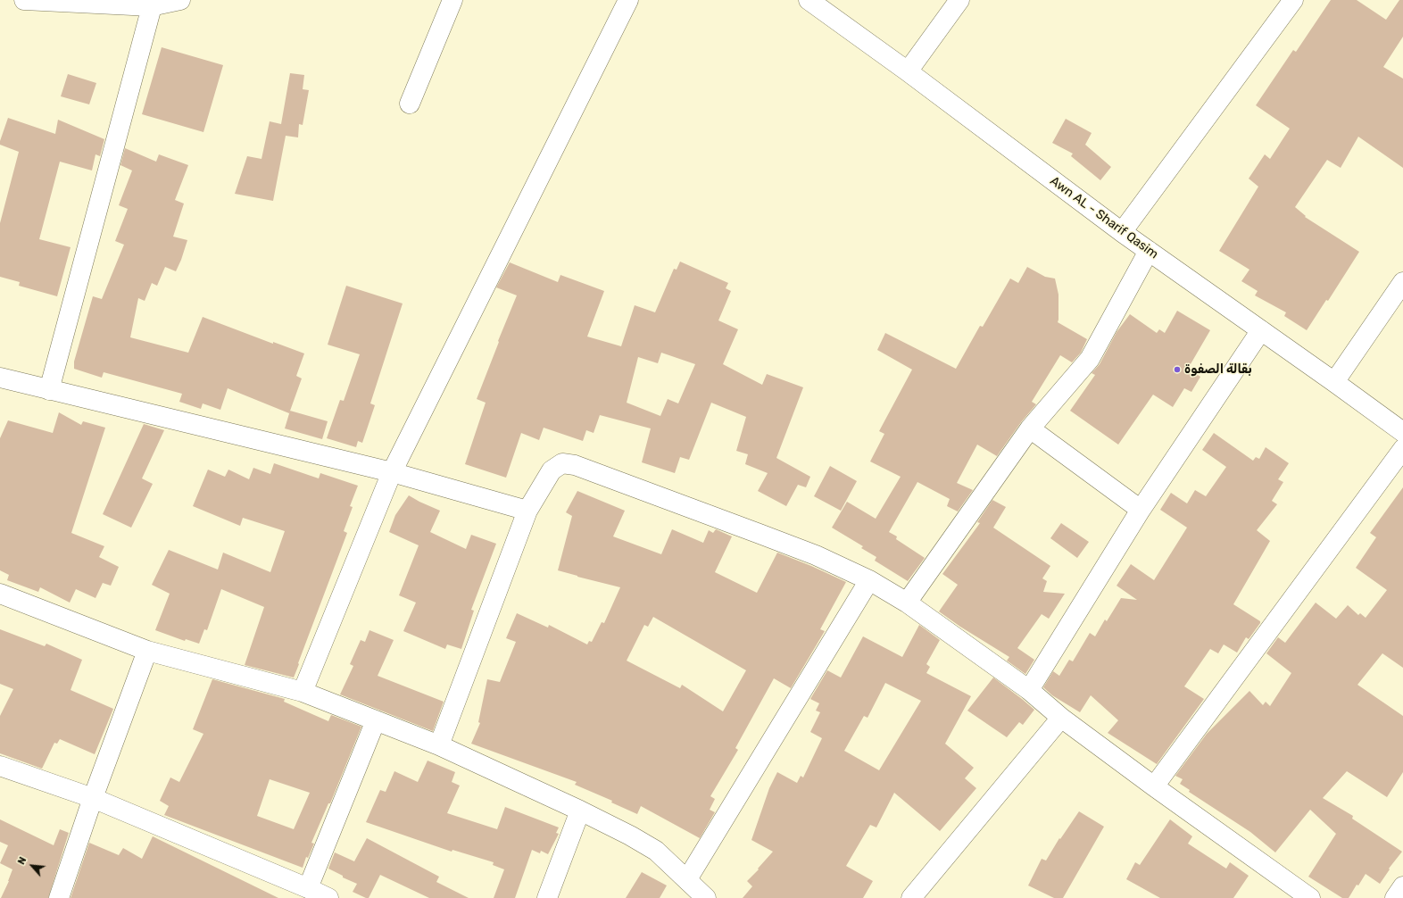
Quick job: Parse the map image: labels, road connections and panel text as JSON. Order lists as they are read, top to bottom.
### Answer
{
  "streets": {
    "street": ["Awn AL - Sharif Qasim"]
  },
  "places": ["بقالة الصفوة"],
  "north": "top left"
}
